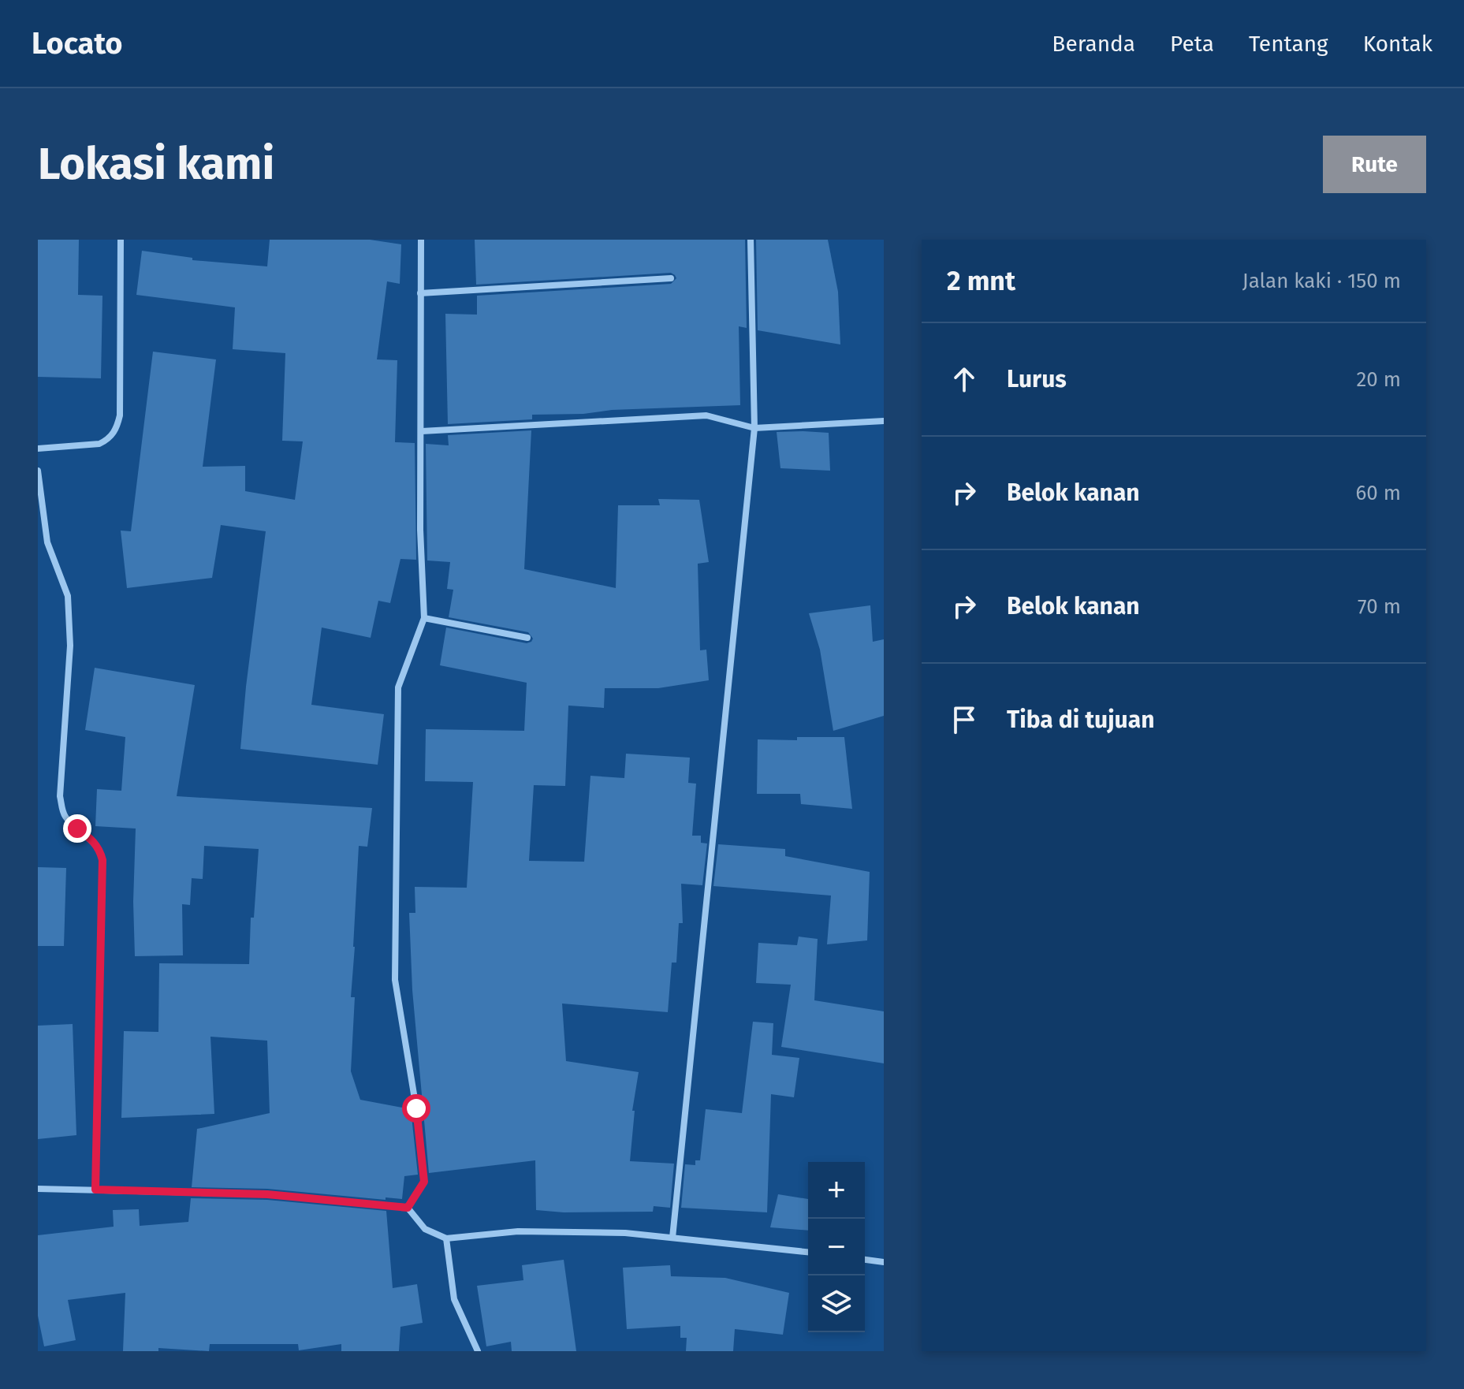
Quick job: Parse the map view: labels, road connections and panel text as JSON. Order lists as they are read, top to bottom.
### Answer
{
  "page": {
    "header": "Locato",
    "nav": [
      "Beranda",
      "Peta",
      "Tentang",
      "Kontak"
    ],
    "buttons": "Rute",
    "title": "Lokasi kami",
    "heading": ["2 mnt", "Jalan kaki · 150 m"],
    "list": [
      ["Lurus", "20 m"],
      ["Belok kanan", "60 m"],
      ["Belok kanan", "70 m"],
      "Tiba di tujuan"
    ],
    "map_buttons": ["+", "−"]
  }
}
